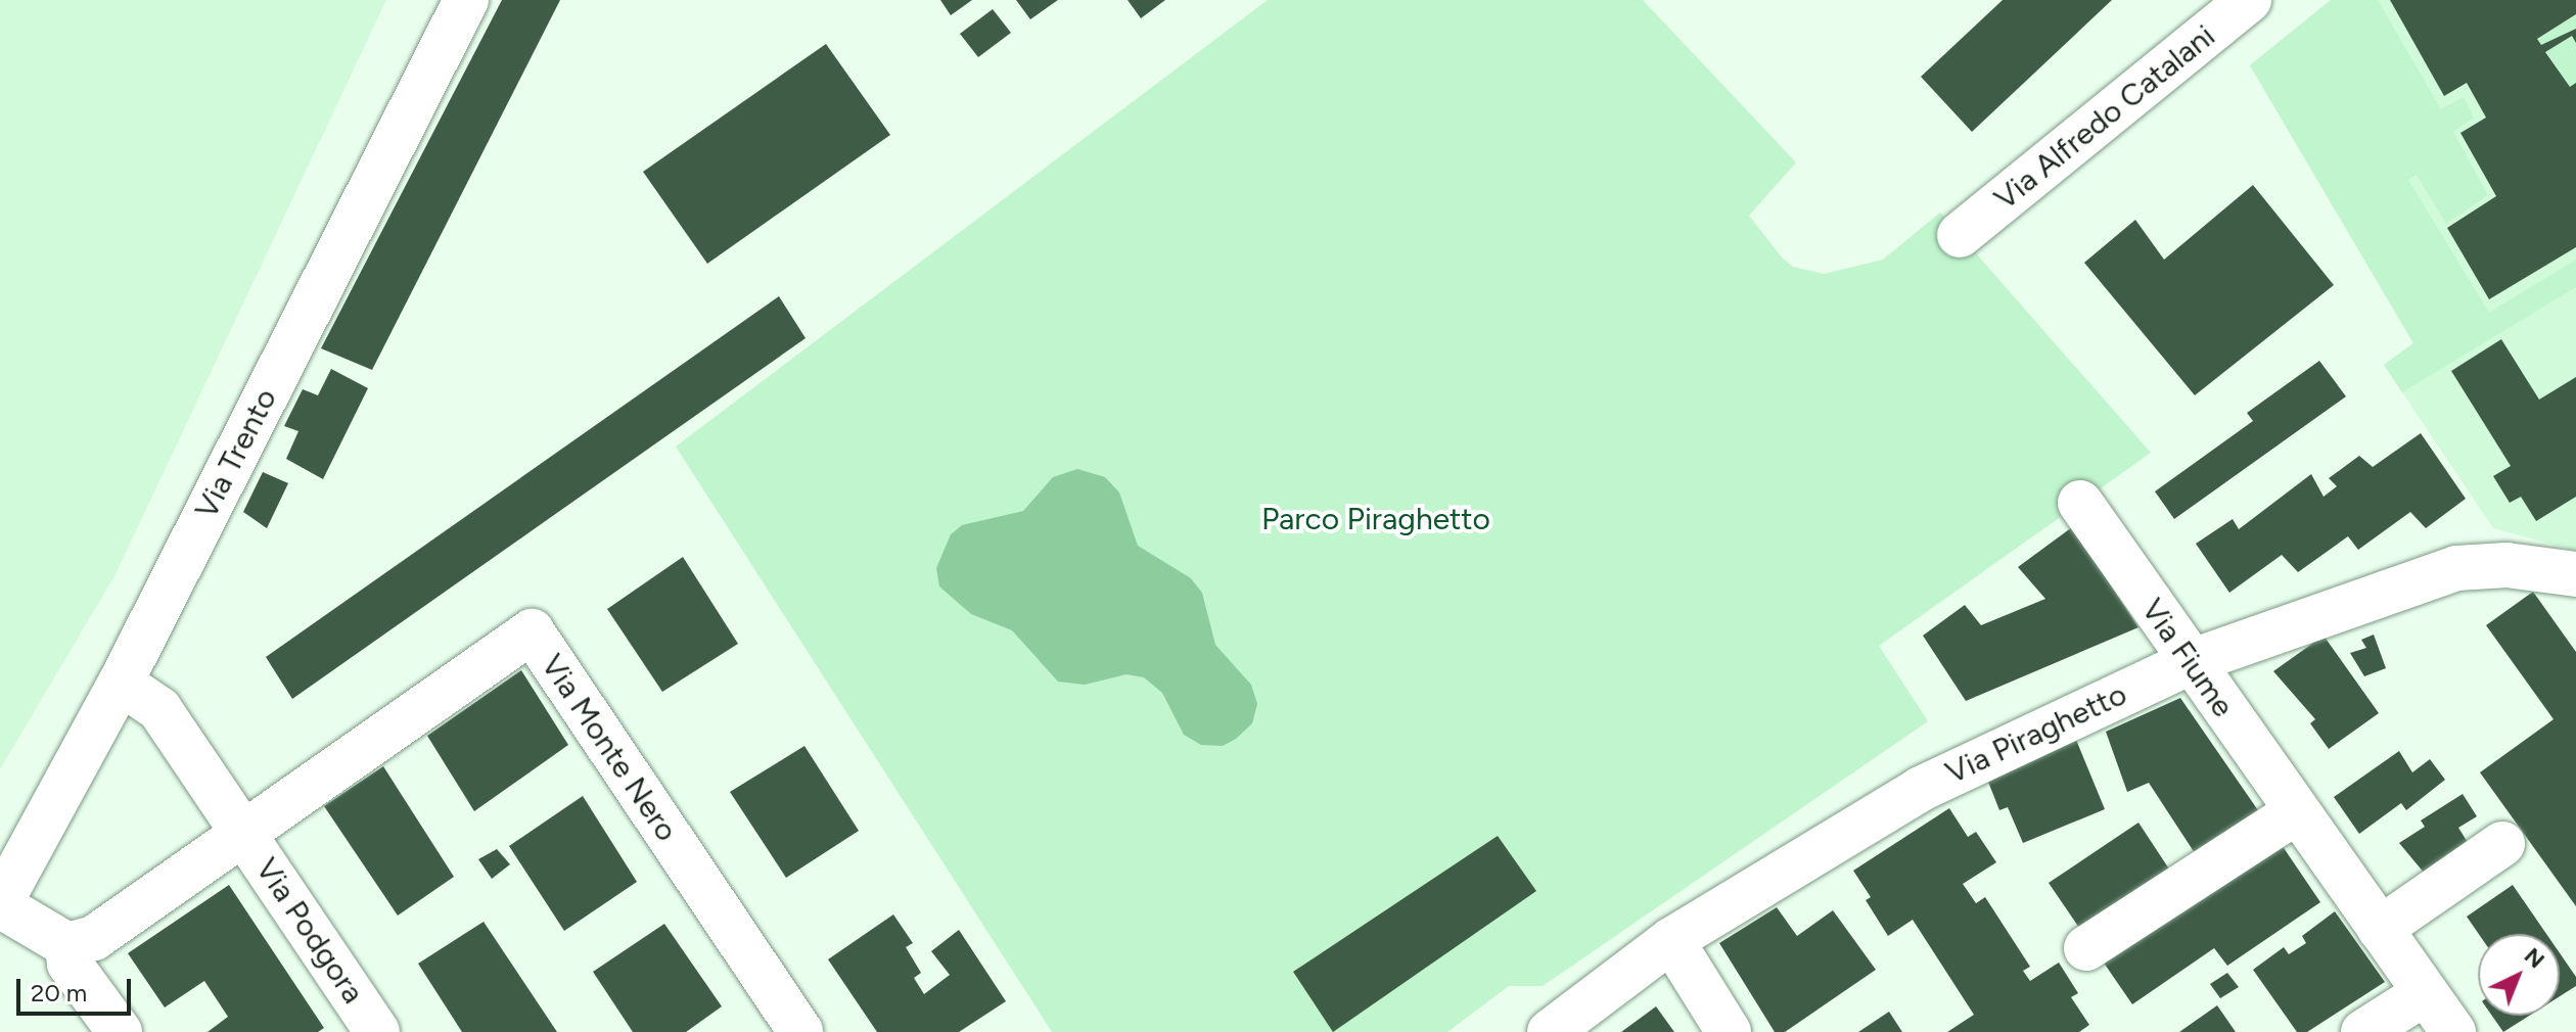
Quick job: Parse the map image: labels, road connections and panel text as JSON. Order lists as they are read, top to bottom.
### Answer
{
  "streets": {
    "street": [
      "Via Alfredo Catalani",
      "Via Trento",
      "Via Fiume",
      "Via Piraghetto",
      "Via Monte Nero",
      "Via Podgora"
    ]
  },
  "crossings": [
    ["Via Trento", "Via Podgora"],
    ["Via Fiume", "Via Piraghetto"],
    ["Via Monte Nero", "Via Podgora"]
  ],
  "parks": ["Parco Piraghetto"],
  "scale_bar": "20 m",
  "north": "top right"
}
